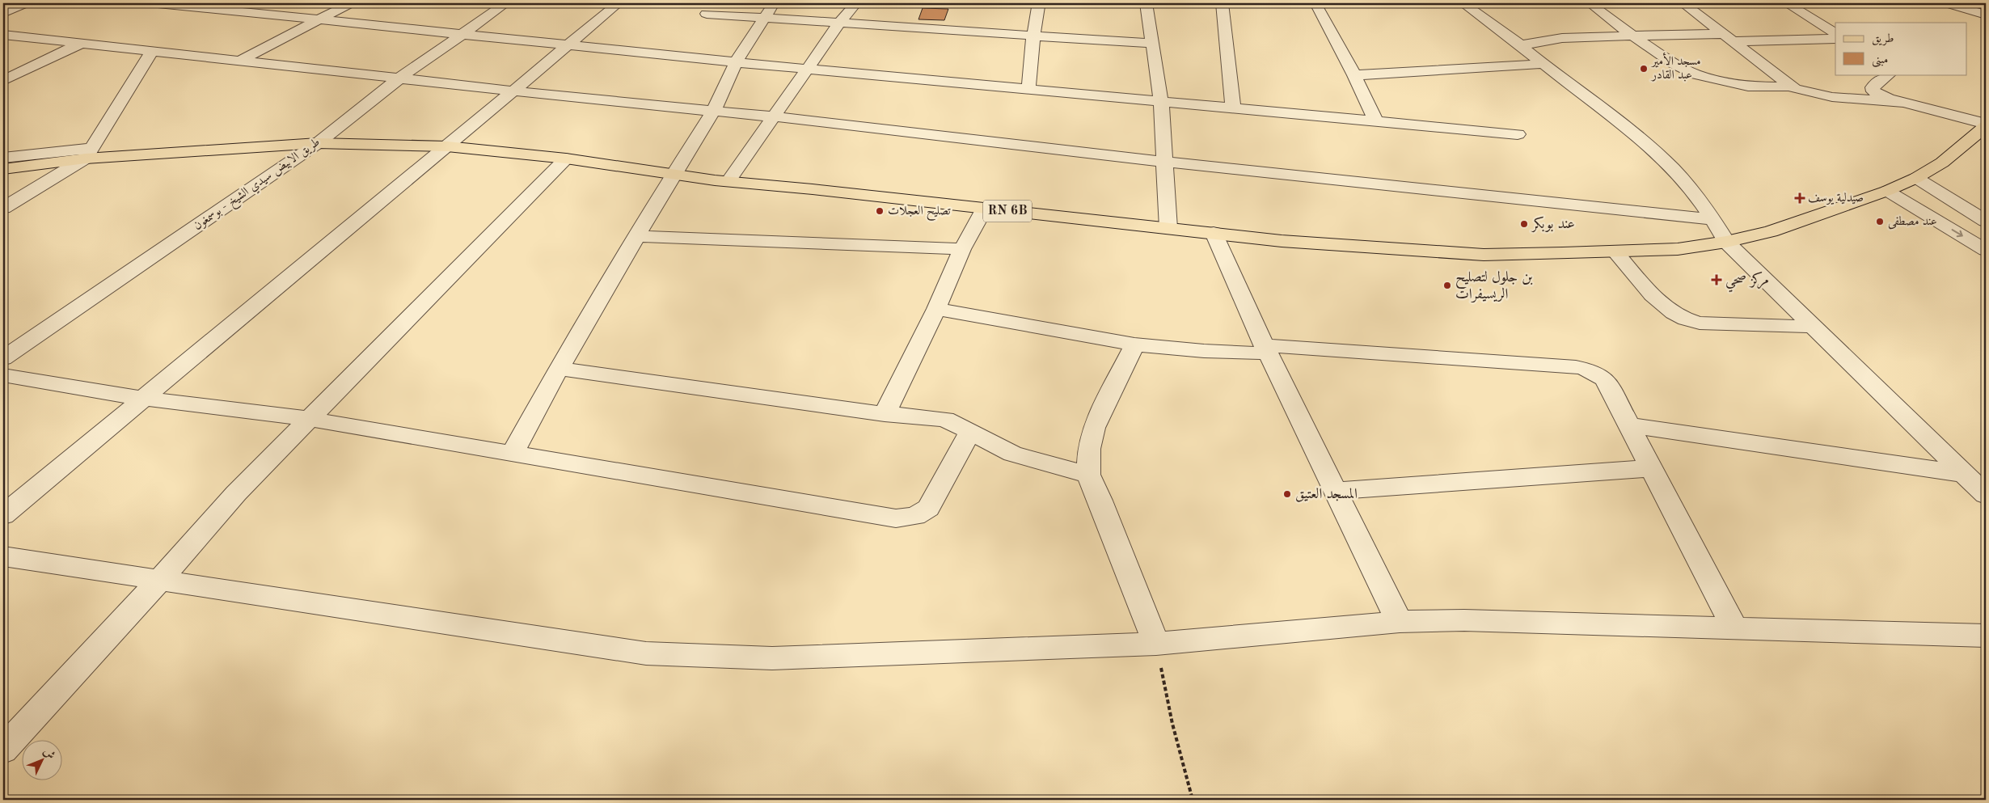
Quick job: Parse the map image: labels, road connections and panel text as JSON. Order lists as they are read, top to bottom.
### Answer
{
  "streets": {
    "main road": ["RN 6B"],
    "street": ["طريق الابيض سيدي الشيخ - بوسمغون"]
  },
  "crossings": [
    ["طريق الابيض سيدي الشيخ - بوسمغون", "RN 6B"]
  ],
  "places": {
    "other": [
      "مسجد الأمير عبد القادر",
      "تصليح العجلات",
      "عند مصطفى",
      "عند بوبكر",
      "بن جلول لتصليح الريسيفرات",
      "المسجد العتيق"
    ],
    "health": ["صيدلية يوسف", "مركز صحي"]
  },
  "legend": ["طريق", "مبنى"],
  "north": "top right"
}
